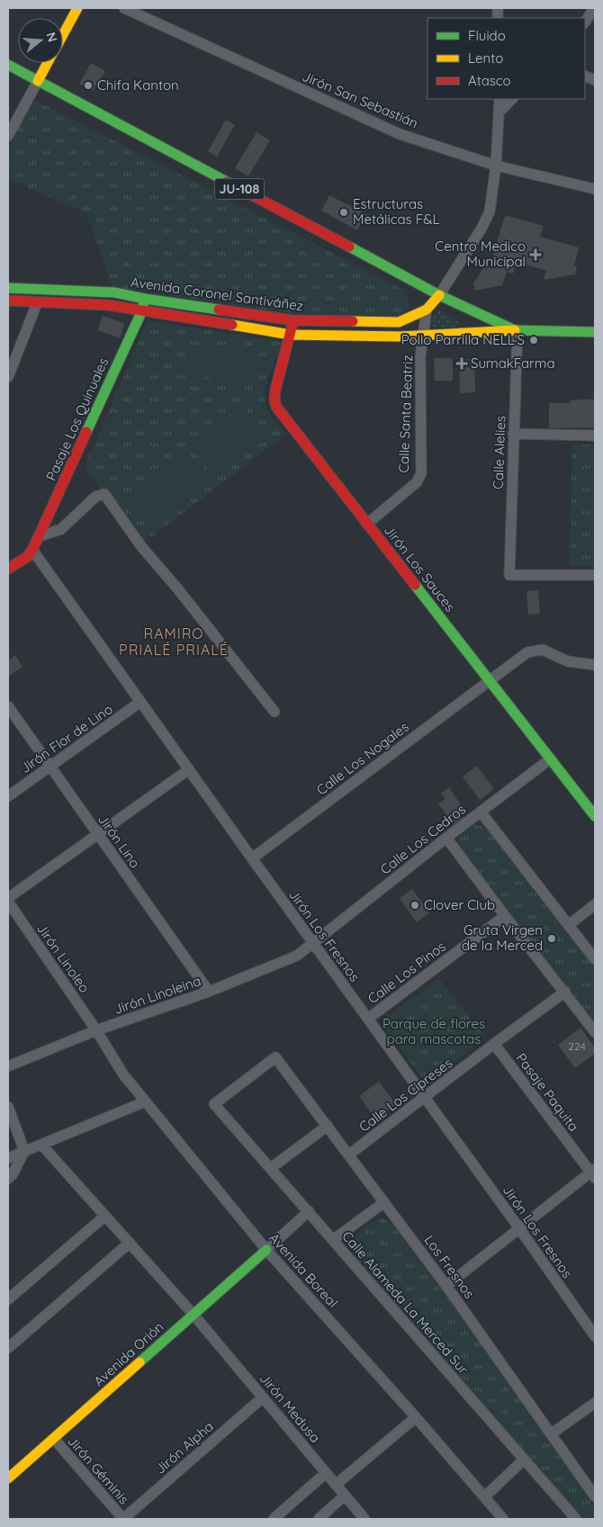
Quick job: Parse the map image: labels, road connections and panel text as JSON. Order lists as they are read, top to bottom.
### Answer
{
  "streets": {
    "street": [
      "Jirón San Sebastián",
      "JU-108",
      "Avenida Coronel Santiváñez",
      "Calle Santa Beatriz",
      "Pasaje Los Quinuales",
      "Calle Alelies",
      "Jirón Los Sauces",
      "Jirón Flor de Lino",
      "Calle Los Nogales",
      "Calle Los Cedros",
      "Jirón Lino",
      "Jirón Los Fresnos",
      "Jirón Linoleo",
      "Calle Los Pinos",
      "Jirón Linoleina",
      "Pasaje Paquita",
      "Calle Los Cipreses",
      "Los Fresnos",
      "Avenida Boreal",
      "Calle Alameda La Merced Sur",
      "Avenida Orión",
      "Jirón Medusa",
      "Jirón Alpha",
      "Jirón Géminis"
    ]
  },
  "crossings": [
    ["JU-108", "Avenida Coronel Santiváñez"],
    ["JU-108", "Calle Alelies"],
    ["Avenida Coronel Santiváñez", "Calle Santa Beatriz"],
    ["Avenida Coronel Santiváñez", "Pasaje Los Quinuales"],
    ["Avenida Coronel Santiváñez", "Calle Alelies"],
    ["Avenida Coronel Santiváñez", "Jirón Los Sauces"],
    ["Calle Santa Beatriz", "Jirón Los Sauces"],
    ["Pasaje Los Quinuales", "Jirón Los Fresnos"],
    ["Jirón Los Sauces", "Calle Los Nogales"],
    ["Jirón Los Sauces", "Calle Los Cedros"],
    ["Jirón Flor de Lino", "Jirón Lino"],
    ["Jirón Flor de Lino", "Jirón Los Fresnos"],
    ["Calle Los Nogales", "Jirón Los Fresnos"],
    ["Calle Los Cedros", "Jirón Los Fresnos"],
    ["Calle Los Cedros", "Jirón Linoleina"],
    ["Jirón Lino", "Jirón Linoleina"],
    ["Jirón Los Fresnos", "Calle Los Pinos"],
    ["Jirón Los Fresnos", "Jirón Linoleina"],
    ["Jirón Los Fresnos", "Calle Los Cipreses"],
    ["Jirón Linoleo", "Jirón Linoleina"],
    ["Jirón Linoleo", "Avenida Boreal"],
    ["Jirón Linoleina", "Avenida Boreal"],
    ["Pasaje Paquita", "Calle Los Cipreses"],
    ["Calle Los Cipreses", "Los Fresnos"],
    ["Los Fresnos", "Calle Alameda La Merced Sur"],
    ["Avenida Boreal", "Avenida Orión"],
    ["Avenida Orión", "Jirón Medusa"],
    ["Avenida Orión", "Jirón Géminis"],
    ["Jirón Medusa", "Jirón Alpha"],
    ["Jirón Alpha", "Jirón Géminis"]
  ],
  "districts": ["RAMIRO PRIALÉ PRIALÉ"],
  "parks": ["Parque de flores para mascotas"],
  "places": {
    "other": [
      "Chifa Kanton",
      "Estructuras Metálicas F&L",
      "Pollo Parrilla NELL'S",
      "Clover Club",
      "Gruta Virgen de la Merced"
    ],
    "health": ["Centro Medico Municipal", "SumakFarma"]
  },
  "house_numbers": ["224"],
  "legend": ["Fluido", "Lento", "Atasco"],
  "north": "right"
}
